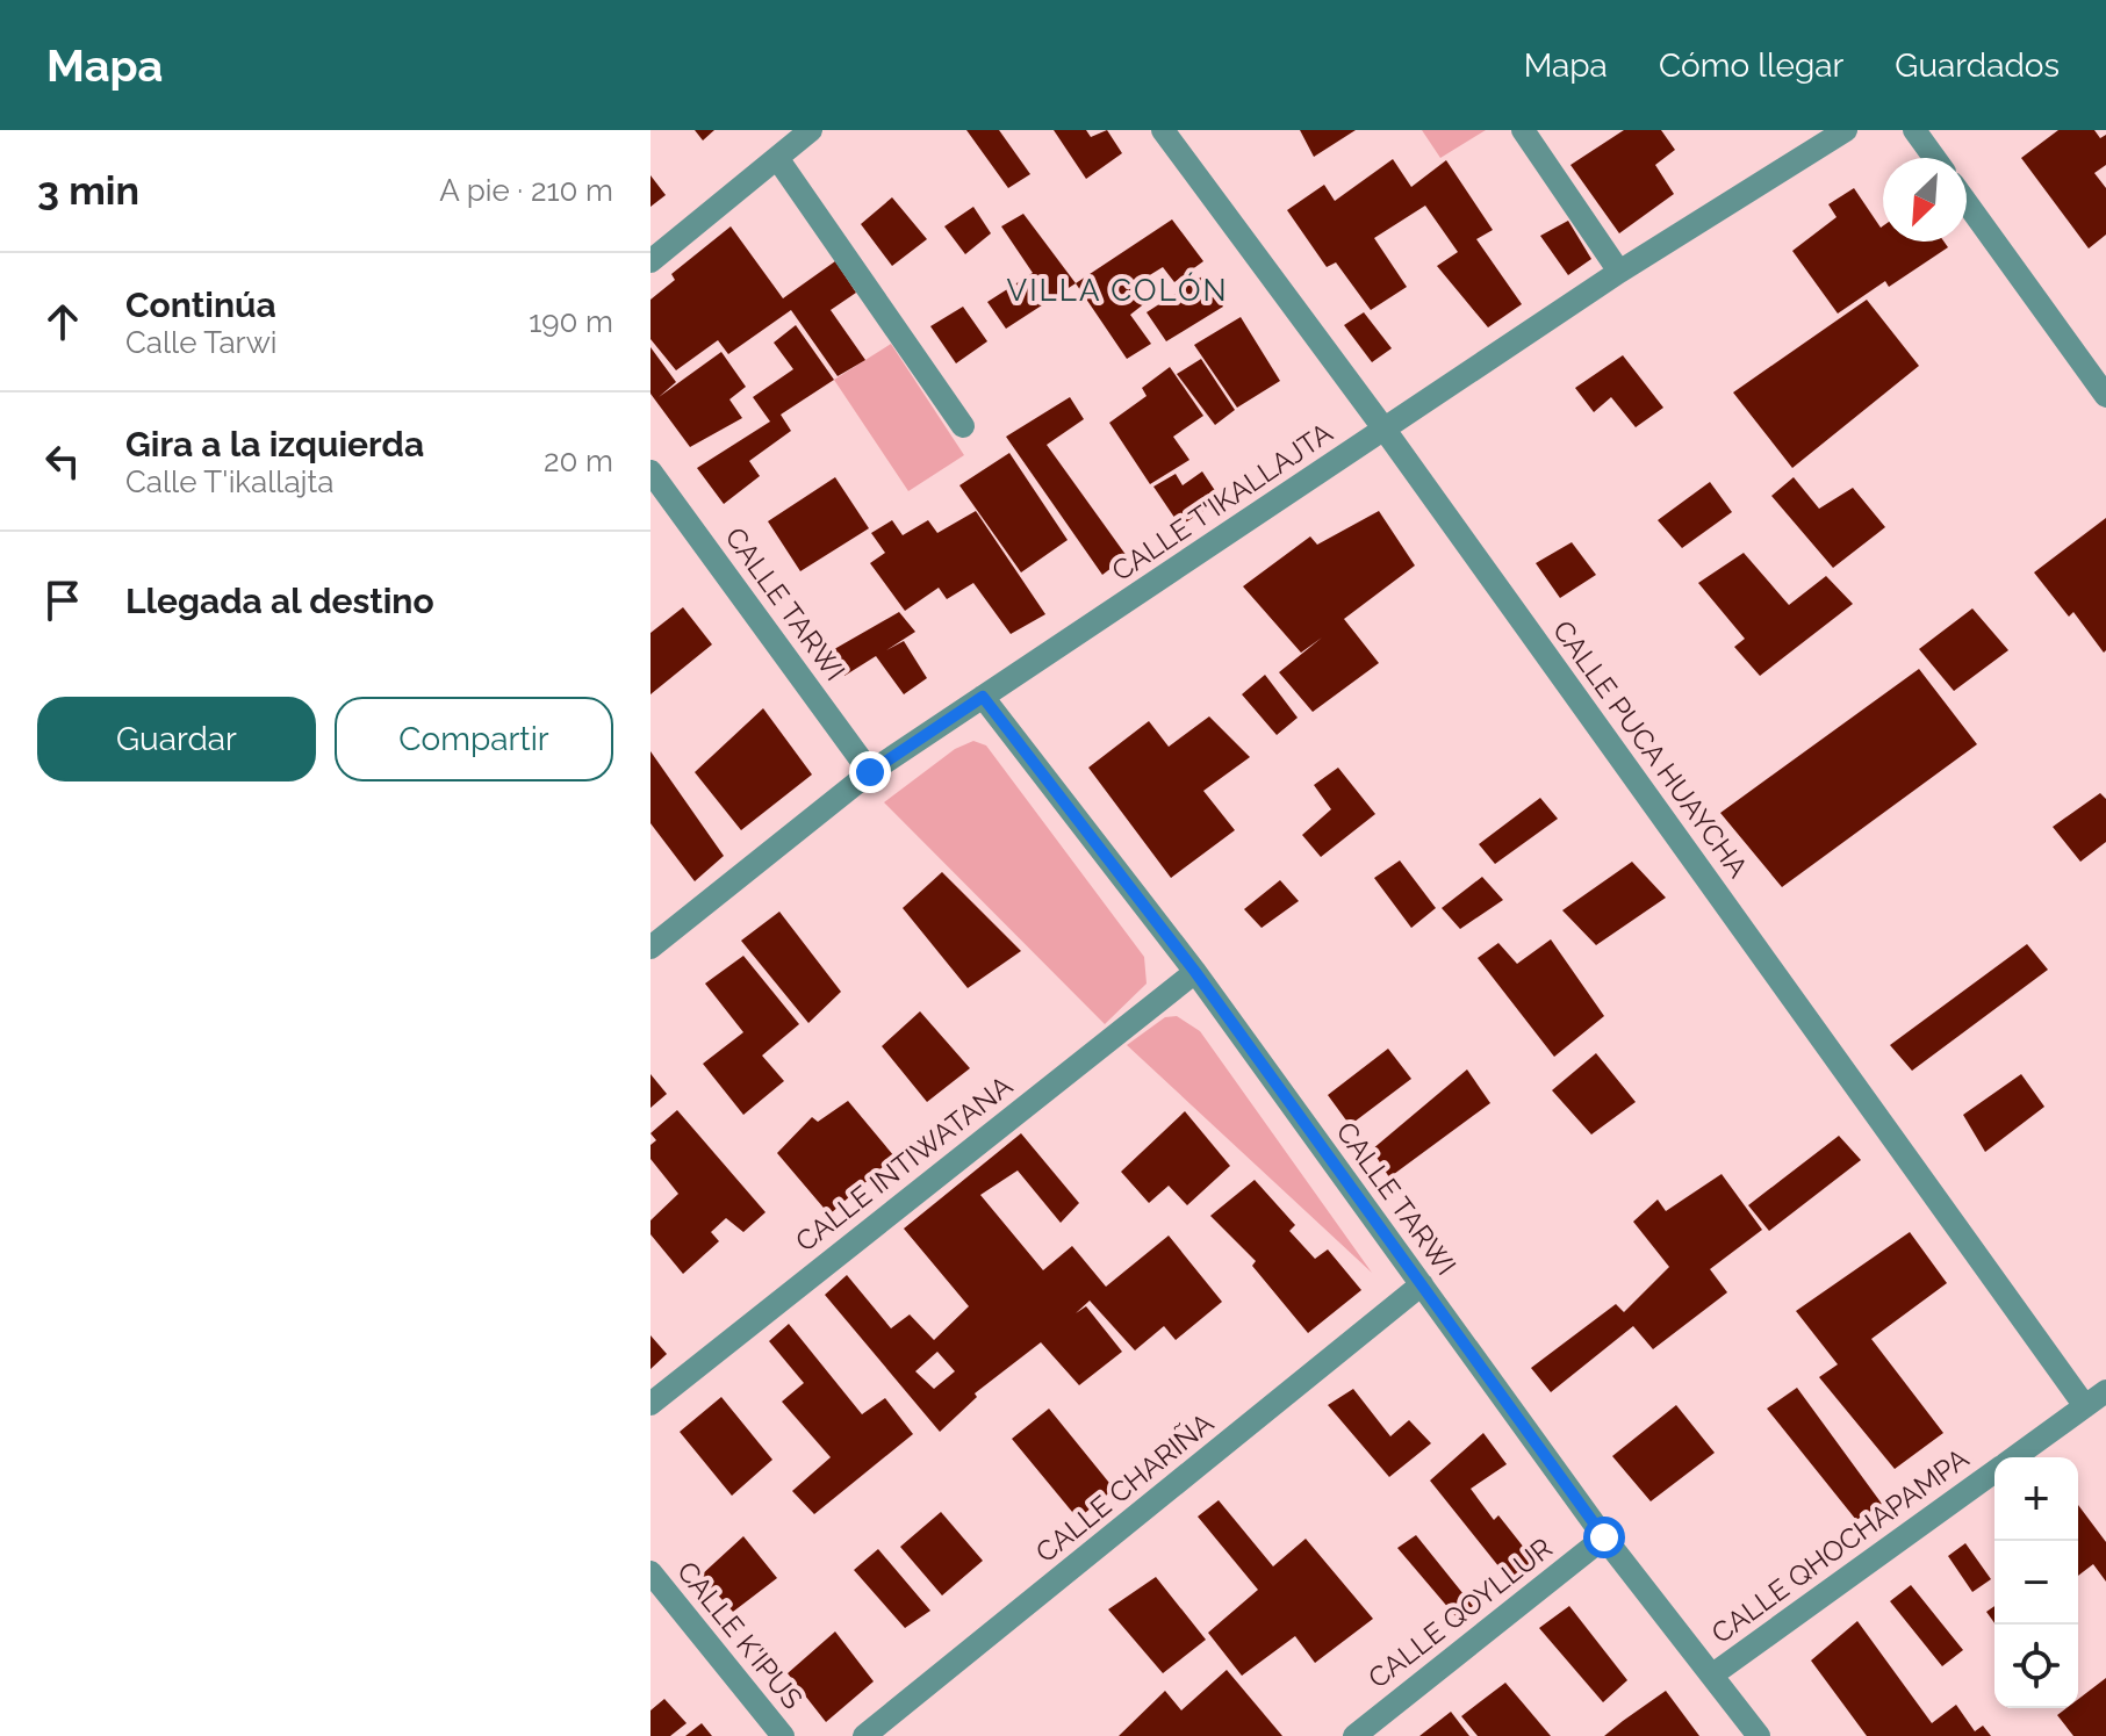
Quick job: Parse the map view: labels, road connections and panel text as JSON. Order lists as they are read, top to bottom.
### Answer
{
  "streets": {
    "street": [
      "CALLE T'IKALLAJTA",
      "CALLE TARWI",
      "CALLE PUCA HUAYCHA",
      "CALLE INTIWATANA",
      "CALLE CHARIÑA",
      "CALLE QHOCHAPAMPA",
      "CALLE QOYLLUR",
      "CALLE K'IPUS"
    ]
  },
  "crossings": [
    ["CALLE T'IKALLAJTA", "CALLE TARWI"],
    ["CALLE T'IKALLAJTA", "CALLE PUCA HUAYCHA"],
    ["CALLE TARWI", "CALLE INTIWATANA"],
    ["CALLE TARWI", "CALLE CHARIÑA"],
    ["CALLE TARWI", "CALLE QHOCHAPAMPA"],
    ["CALLE TARWI", "CALLE QOYLLUR"],
    ["CALLE PUCA HUAYCHA", "CALLE QHOCHAPAMPA"]
  ],
  "districts": ["VILLA COLÓN"],
  "north": "bottom left",
  "page": {
    "header": "Mapa",
    "nav": ["Mapa", "Cómo llegar", "Guardados"],
    "heading": ["3 min", "A pie · 210 m"],
    "list": [
      ["Continúa", "Calle Tarwi", "190 m"],
      ["Gira a la izquierda", "Calle T'ikallajta", "20 m"],
      "Llegada al destino"
    ],
    "buttons": ["Guardar", "Compartir"],
    "map_buttons": ["+", "−"]
  }
}
